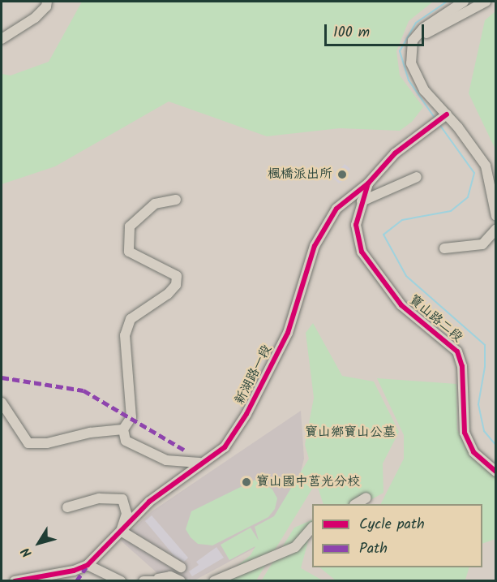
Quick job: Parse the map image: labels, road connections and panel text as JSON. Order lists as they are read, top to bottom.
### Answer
{
  "streets": {
    "street": ["寶山路二段", "新湖路一段"]
  },
  "crossings": [
    ["寶山路二段", "新湖路一段"]
  ],
  "parks": ["寶山鄉寶山公墓"],
  "places": ["楓橋派出所", "寶山國中莒光分校"],
  "legend": ["Cycle path", "Path"],
  "scale_bar": "100 m",
  "north": "bottom left"
}
